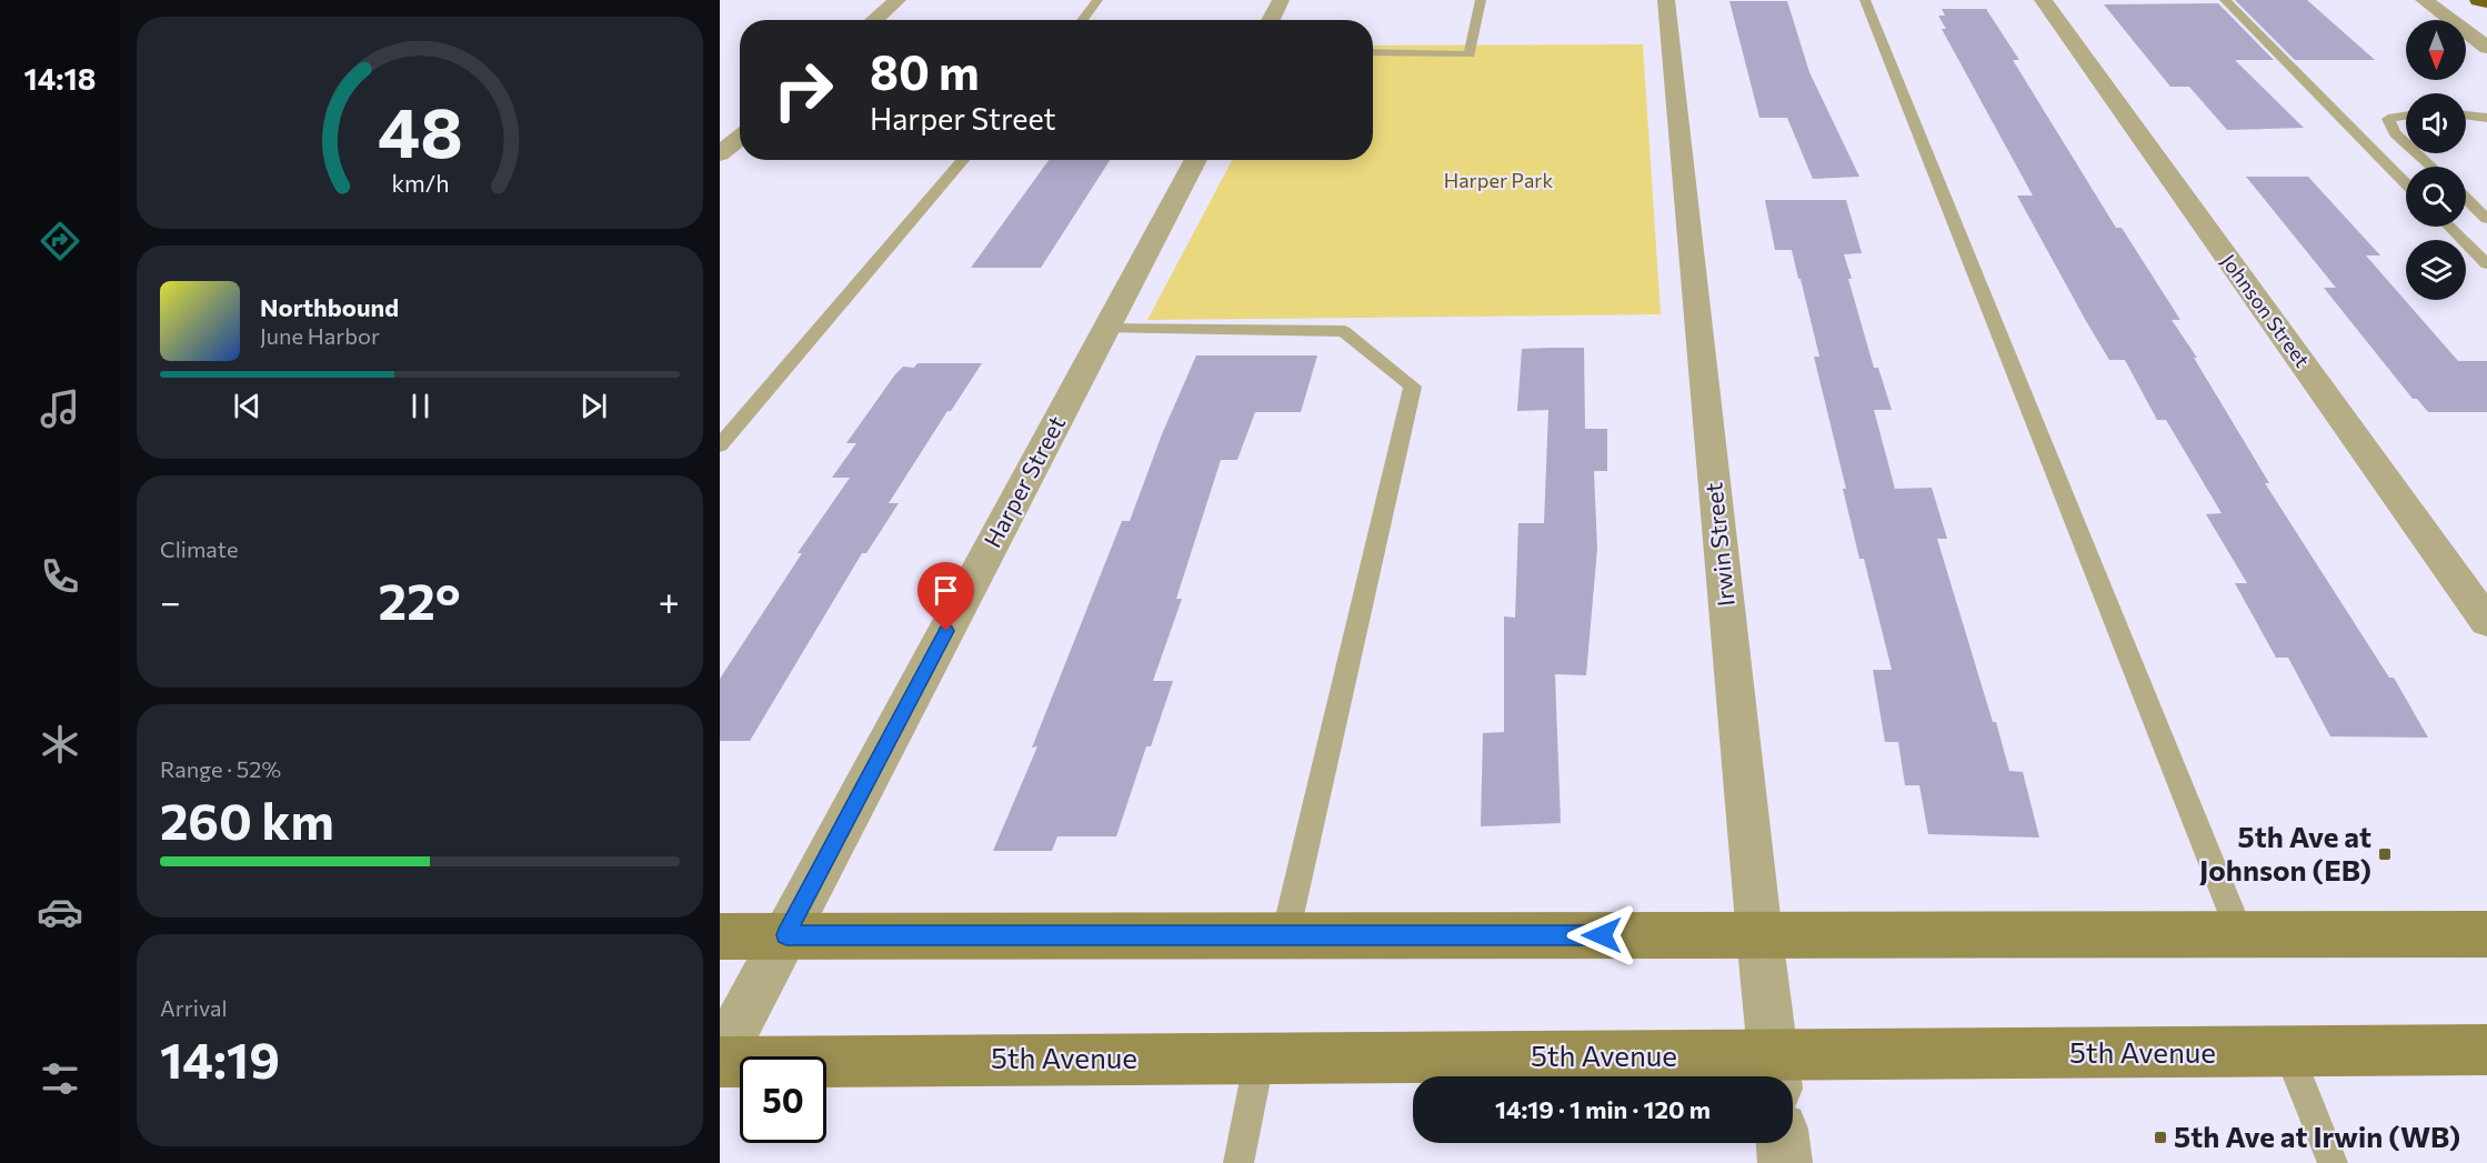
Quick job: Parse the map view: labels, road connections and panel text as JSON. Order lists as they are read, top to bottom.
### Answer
{
  "streets": {
    "main road": ["5th Avenue"],
    "street": ["Johnson Street", "Harper Street", "Irwin Street"]
  },
  "crossings": [
    ["Harper Street", "5th Avenue"],
    ["Irwin Street", "5th Avenue"]
  ],
  "parks": ["Harper Park"],
  "places": {
    "transit": ["5th Ave at Johnson (EB)", "5th Ave at Irwin (WB)"]
  },
  "north": "bottom",
  "page": {
    "tabs": "14:18",
    "turn": ["80 m", "Harper Street"],
    "song": ["Northbound", "June Harbor"],
    "tile": [
      "Climate",
      ["Range · 52%", "260 km"],
      ["Arrival", "14:19"]
    ],
    "heat": ["−", "22°", "+"],
    "limit": "50",
    "trip": "14:19 · 1 min · 120 m",
    "gauge": ["48", "km/h"]
  }
}
